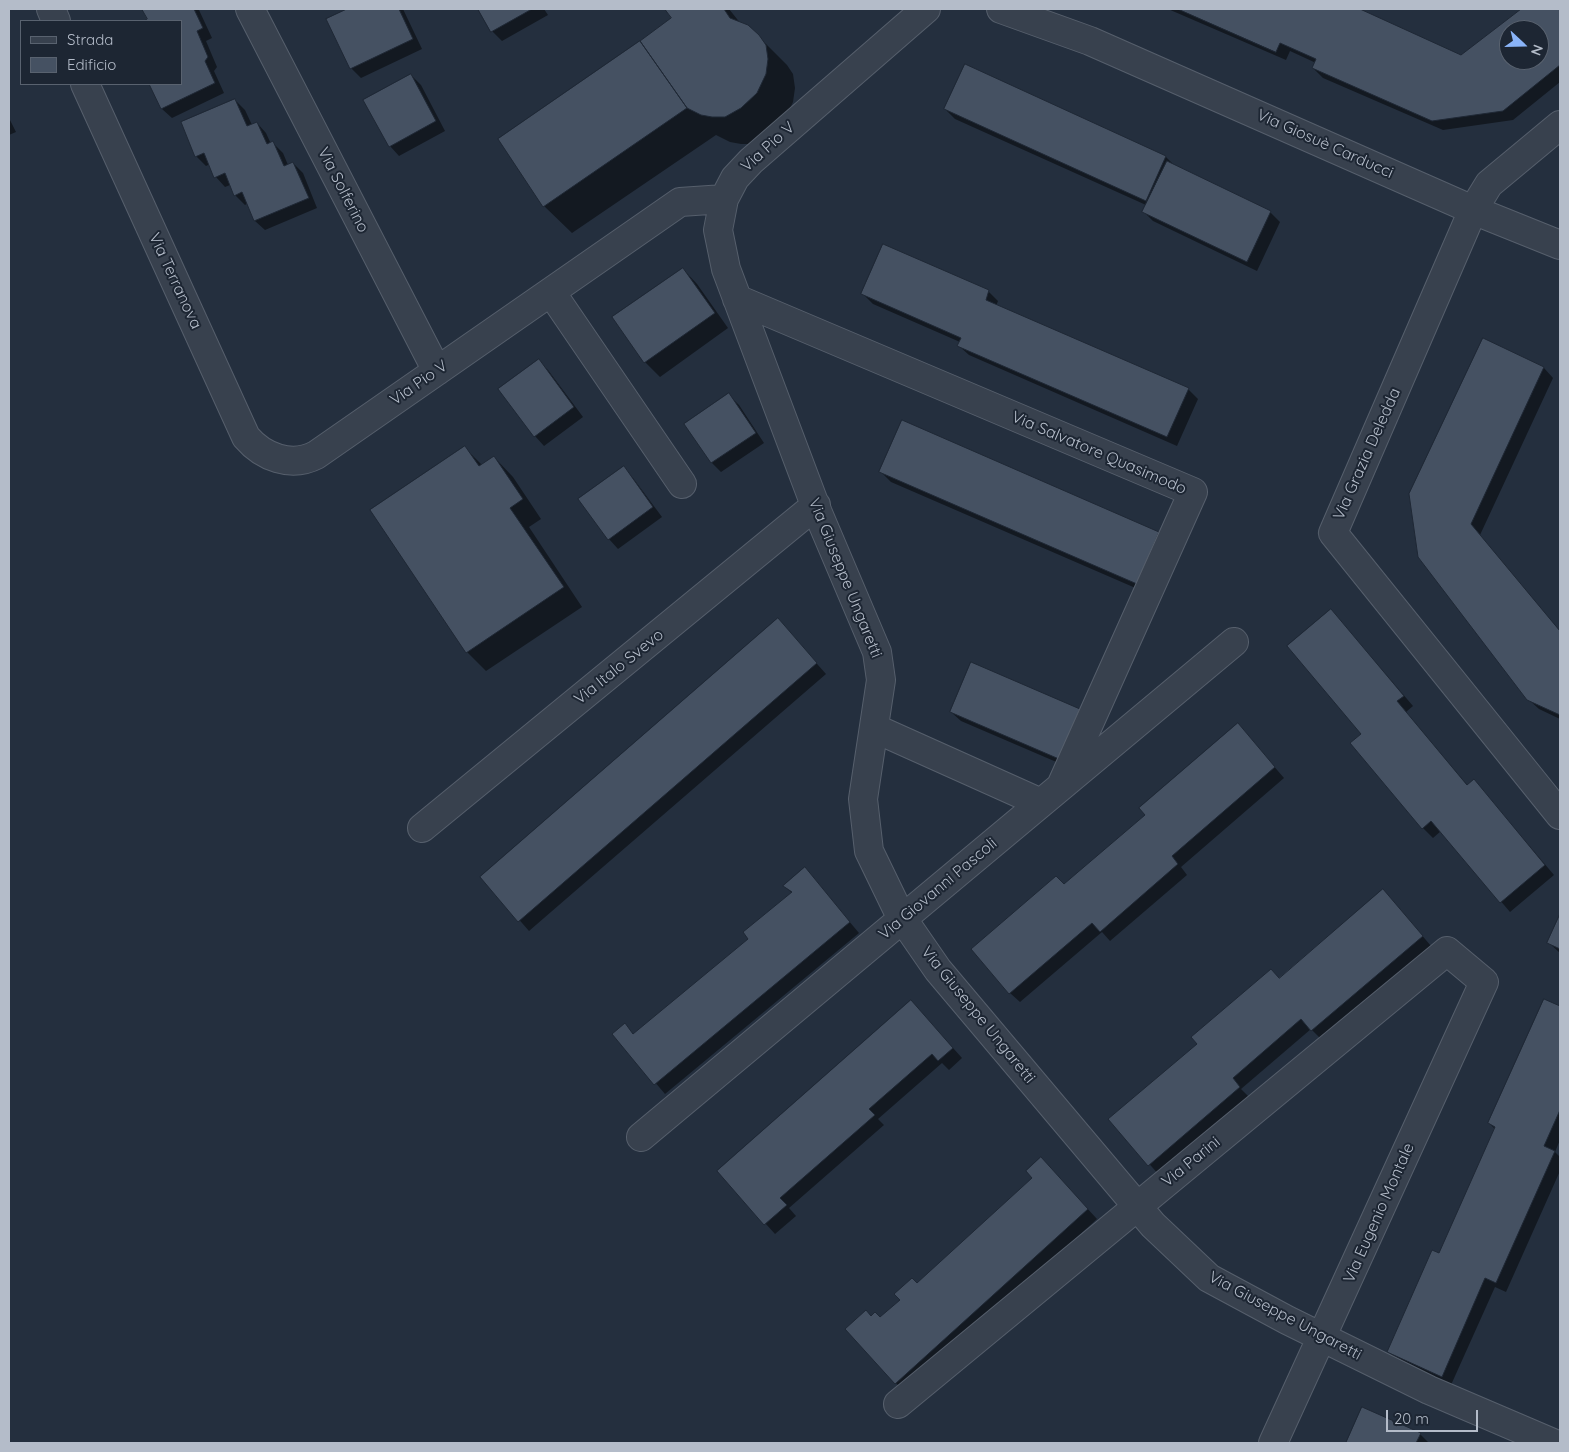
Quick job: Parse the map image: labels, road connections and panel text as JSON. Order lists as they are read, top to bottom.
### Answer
{
  "streets": {
    "street": [
      "Via Giosuè Carducci",
      "Via Pio V",
      "Via Solferino",
      "Via Terranova",
      "Via Salvatore Quasimodo",
      "Via Grazia Deledda",
      "Via Giuseppe Ungaretti",
      "Via Italo Svevo",
      "Via Giovanni Pascoli",
      "Via Parini",
      "Via Eugenio Montale"
    ]
  },
  "crossings": [
    ["Via Giosuè Carducci", "Via Grazia Deledda"],
    ["Via Pio V", "Via Solferino"],
    ["Via Pio V", "Via Terranova"],
    ["Via Pio V", "Via Giuseppe Ungaretti"],
    ["Via Salvatore Quasimodo", "Via Giuseppe Ungaretti"],
    ["Via Salvatore Quasimodo", "Via Giovanni Pascoli"],
    ["Via Giuseppe Ungaretti", "Via Italo Svevo"],
    ["Via Giuseppe Ungaretti", "Via Giovanni Pascoli"],
    ["Via Giuseppe Ungaretti", "Via Parini"],
    ["Via Giuseppe Ungaretti", "Via Eugenio Montale"],
    ["Via Parini", "Via Eugenio Montale"]
  ],
  "legend": ["Strada", "Edificio"],
  "scale_bar": "20 m",
  "north": "right"
}
